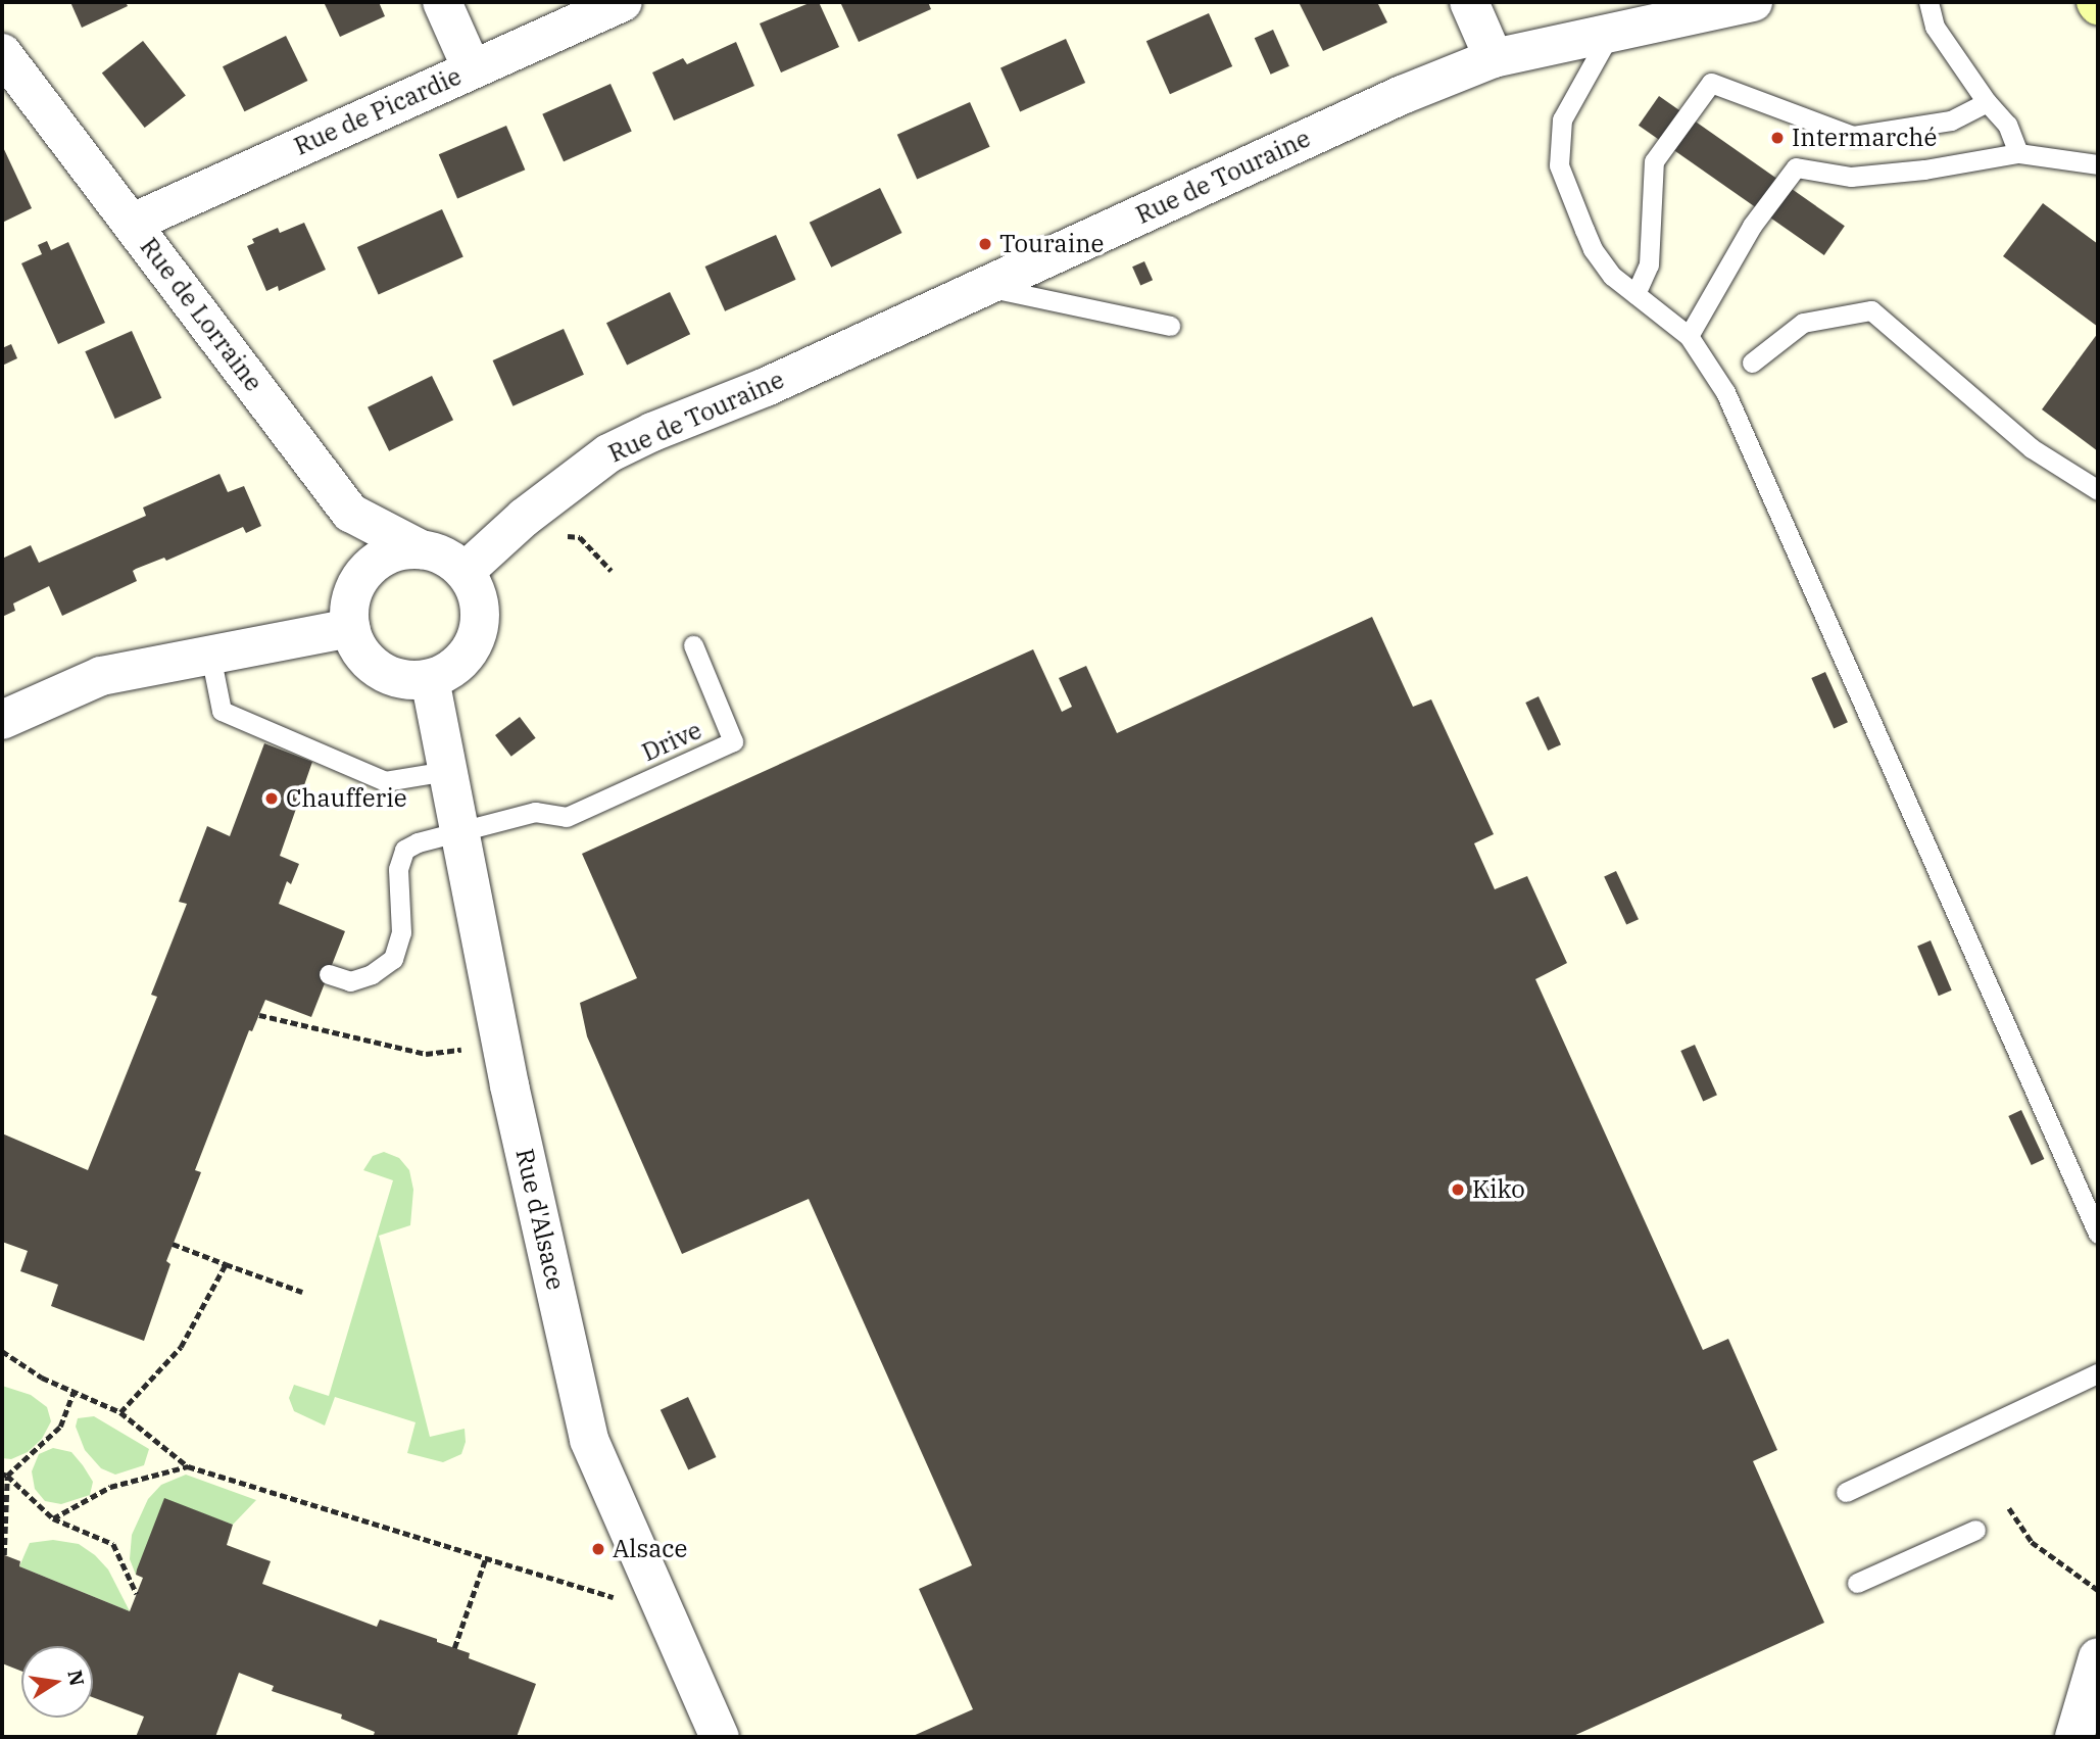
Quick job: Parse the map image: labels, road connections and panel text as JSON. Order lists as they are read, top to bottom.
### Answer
{
  "streets": {
    "street": [
      "Rue de Picardie",
      "Rue de Touraine",
      "Rue de Lorraine",
      "Rue d'Alsace"
    ],
    "lane": ["Drive"]
  },
  "crossings": [
    ["Rue de Picardie", "Rue de Lorraine"],
    ["Rue de Touraine", "Rue de Lorraine"],
    ["Rue de Touraine", "Rue d'Alsace"],
    ["Rue de Lorraine", "Rue d'Alsace"],
    ["Drive", "Rue d'Alsace"]
  ],
  "places": [
    "Intermarché",
    "Touraine",
    "Chaufferie",
    "Kiko",
    "Alsace"
  ],
  "north": "right"
}
